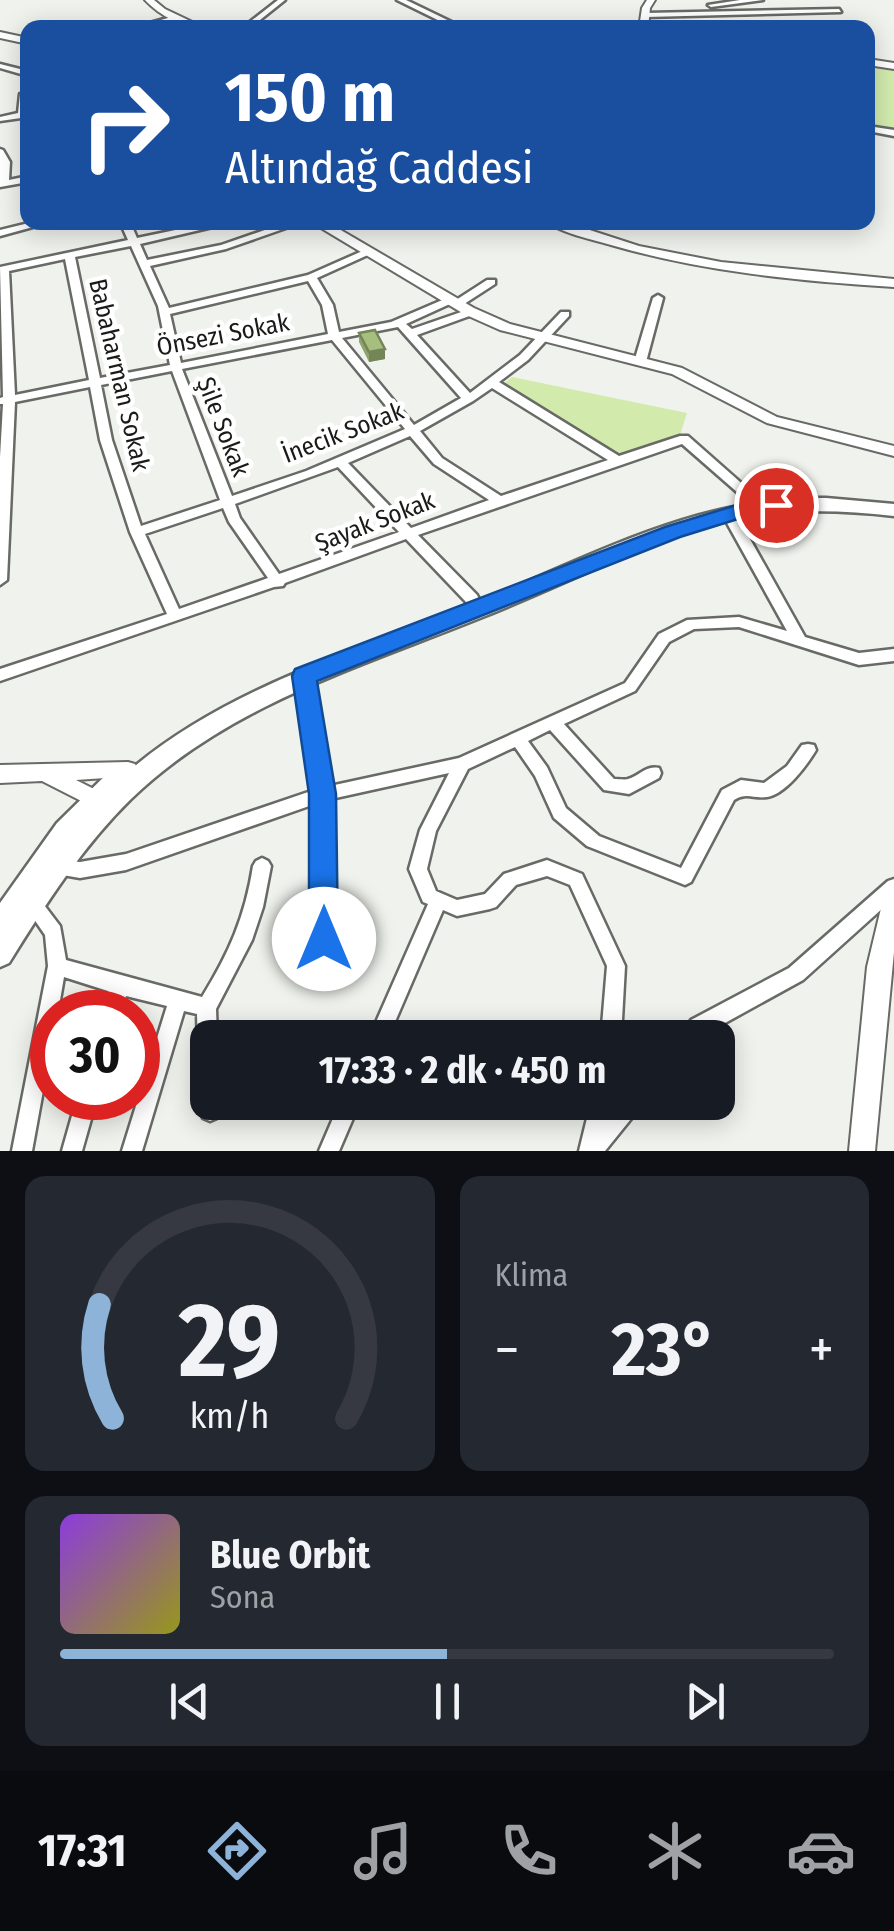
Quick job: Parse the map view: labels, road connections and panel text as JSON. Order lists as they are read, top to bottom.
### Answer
{
  "streets": {
    "street": [
      "Önsezi Sokak",
      "Babaharman Sokak",
      "Şile Sokak",
      "İnecik Sokak",
      "Şayak Sokak"
    ]
  },
  "crossings": [
    ["Önsezi Sokak", "Babaharman Sokak"],
    ["Önsezi Sokak", "Şile Sokak"],
    ["Babaharman Sokak", "İnecik Sokak"],
    ["Babaharman Sokak", "Şayak Sokak"],
    ["Şile Sokak", "İnecik Sokak"],
    ["Şile Sokak", "Şayak Sokak"]
  ],
  "page": {
    "turn": ["150 m", "Altındağ Caddesi"],
    "limit": "30",
    "trip": "17:33 · 2 dk · 450 m",
    "tile": "Klima",
    "heat": ["−", "23°", "+"],
    "song": ["Blue Orbit", "Sona"],
    "tabs": "17:31",
    "gauge": ["29", "km/h"]
  }
}
